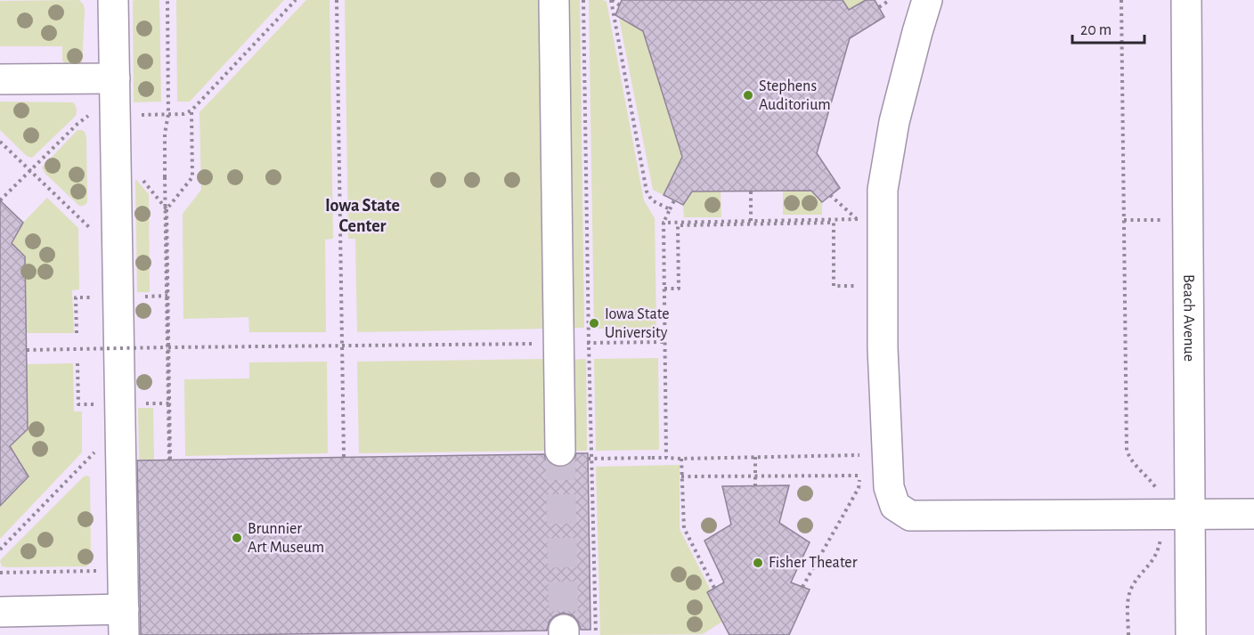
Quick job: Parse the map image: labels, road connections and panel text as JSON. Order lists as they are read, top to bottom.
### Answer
{
  "streets": {
    "street": ["Beach Avenue"]
  },
  "districts": ["Iowa State Center"],
  "places": [
    "Stephens Auditorium",
    "Iowa State University",
    "Brunnier Art Museum",
    "Fisher Theater"
  ],
  "scale_bar": "20 m"
}
